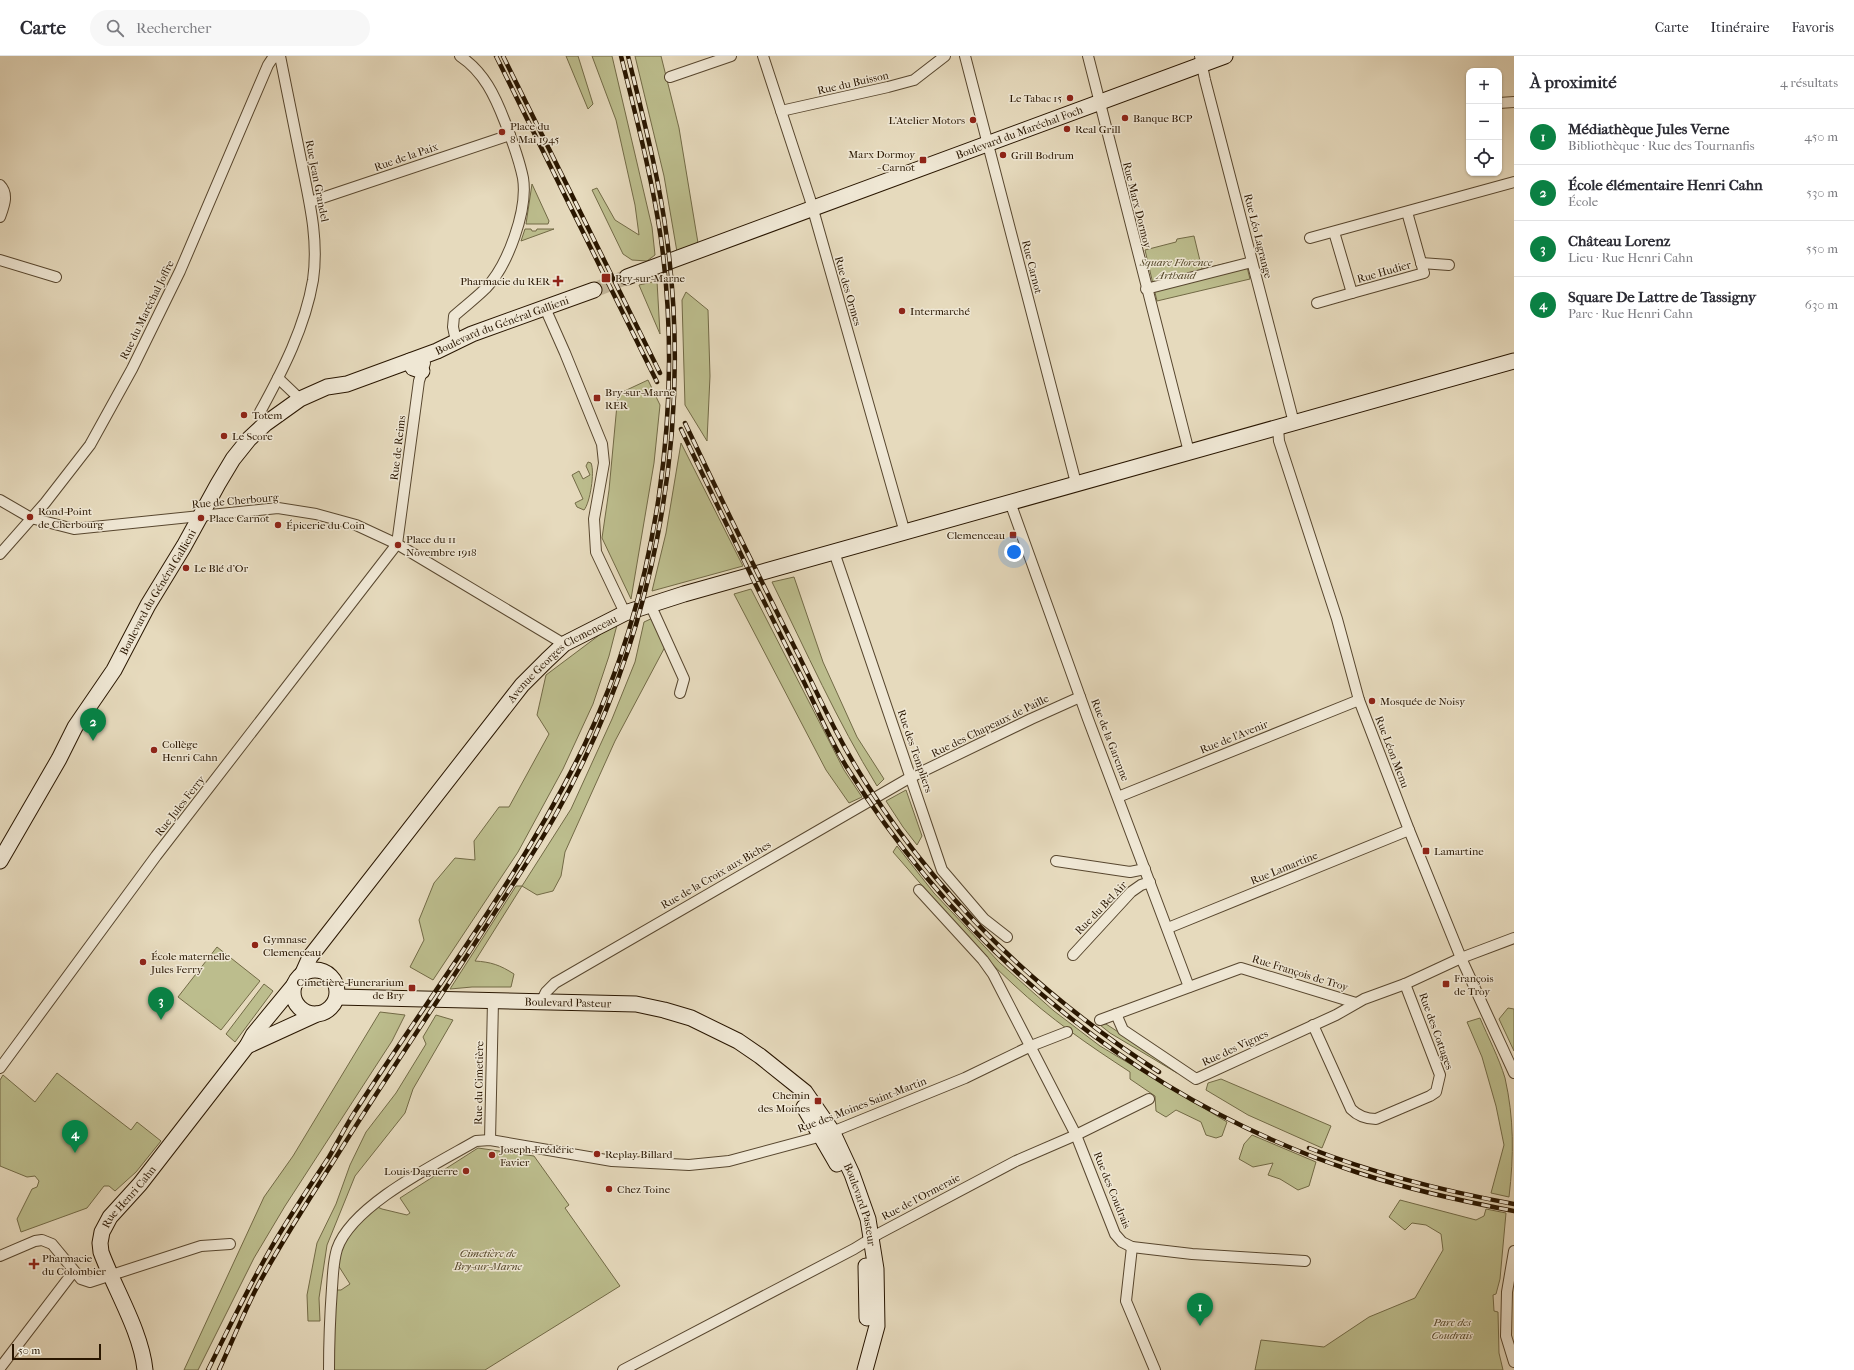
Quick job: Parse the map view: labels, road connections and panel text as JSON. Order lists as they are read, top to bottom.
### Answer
{
  "streets": {
    "main road": [
      "Boulevard du Maréchal Foch",
      "Boulevard du Général Gallieni",
      "Avenue Georges Clemenceau",
      "Boulevard Pasteur",
      "Rue Henri Cahn"
    ],
    "street": [
      "Rue du Buisson",
      "Rue de la Paix",
      "Rue Jean Grandel",
      "Rue Marx Dormoy",
      "Rue Léo Lagrange",
      "Rue Carnot",
      "Rue Hudier",
      "Rue des Ormes",
      "Rue du Maréchal Joffre",
      "Rue de Reims",
      "Rue de Cherbourg",
      "Rue des Chapeaux de Paille",
      "Rue de l'Avenir",
      "Rue de la Garenne",
      "Rue des Templiers",
      "Rue Léon Menu",
      "Rue Jules Ferry",
      "Rue Lamartine",
      "Rue de la Croix aux Biches",
      "Rue du Bel Air",
      "Rue François de Troy",
      "Rue des Cottages",
      "Rue des Vignes",
      "Rue du Cimetière",
      "Rue des Moines Saint-Martin",
      "Rue des Coudrais",
      "Rue de l'Ormeraie"
    ]
  },
  "crossings": [
    ["Rue du Buisson", "Rue des Ormes"],
    ["Boulevard du Maréchal Foch", "Rue Marx Dormoy"],
    ["Boulevard du Maréchal Foch", "Rue Léo Lagrange"],
    ["Boulevard du Maréchal Foch", "Rue Carnot"],
    ["Boulevard du Maréchal Foch", "Rue des Ormes"],
    ["Rue de la Paix", "Rue Jean Grandel"],
    ["Rue Jean Grandel", "Rue du Maréchal Joffre"],
    ["Rue Jean Grandel", "Boulevard du Général Gallieni"],
    ["Rue Marx Dormoy", "Avenue Georges Clemenceau"],
    ["Rue Léo Lagrange", "Avenue Georges Clemenceau"],
    ["Rue Carnot", "Avenue Georges Clemenceau"],
    ["Rue des Ormes", "Avenue Georges Clemenceau"],
    ["Rue du Maréchal Joffre", "Rue de Cherbourg"],
    ["Boulevard du Général Gallieni", "Rue de Reims"],
    ["Boulevard du Général Gallieni", "Rue de Cherbourg"],
    ["Rue de Reims", "Rue de Cherbourg"],
    ["Rue de Reims", "Rue Jules Ferry"],
    ["Rue de Cherbourg", "Avenue Georges Clemenceau"],
    ["Rue de Cherbourg", "Rue Jules Ferry"],
    ["Avenue Georges Clemenceau", "Rue de la Garenne"],
    ["Avenue Georges Clemenceau", "Rue des Templiers"],
    ["Avenue Georges Clemenceau", "Rue Léon Menu"],
    ["Avenue Georges Clemenceau", "Boulevard Pasteur"],
    ["Avenue Georges Clemenceau", "Rue Henri Cahn"],
    ["Rue des Chapeaux de Paille", "Rue de la Garenne"],
    ["Rue des Chapeaux de Paille", "Rue des Templiers"],
    ["Rue des Chapeaux de Paille", "Rue de la Croix aux Biches"],
    ["Rue de l'Avenir", "Rue de la Garenne"],
    ["Rue de l'Avenir", "Rue Léon Menu"],
    ["Rue de la Garenne", "Rue Lamartine"],
    ["Rue de la Garenne", "Rue du Bel Air"],
    ["Rue de la Garenne", "Rue François de Troy"],
    ["Rue des Templiers", "Rue de la Croix aux Biches"],
    ["Rue Léon Menu", "Rue Lamartine"],
    ["Rue Léon Menu", "Rue François de Troy"],
    ["Rue de la Croix aux Biches", "Boulevard Pasteur"],
    ["Rue François de Troy", "Rue des Cottages"],
    ["Rue François de Troy", "Rue des Vignes"],
    ["Boulevard Pasteur", "Rue du Cimetière"],
    ["Boulevard Pasteur", "Rue des Moines Saint-Martin"],
    ["Boulevard Pasteur", "Rue de l'Ormeraie"],
    ["Rue des Cottages", "Rue des Vignes"],
    ["Rue du Cimetière", "Rue des Moines Saint-Martin"],
    ["Rue des Moines Saint-Martin", "Rue des Coudrais"],
    ["Rue des Coudrais", "Rue de l'Ormeraie"]
  ],
  "parks": ["Square Florence Arthaud", "Cimetière de Bry-sur-Marne", "Parc des Coudrais"],
  "places": {
    "other": [
      "Le Tabac 15",
      "Banque BCP",
      "L'Atelier Motors",
      "Real Grill",
      "Place du 8 Mai 1945",
      "Grill Bodrum",
      "Intermarché",
      "Totem",
      "Le Score",
      "Rond-Point de Cherbourg",
      "Place Carnot",
      "Épicerie du Coin",
      "Place du 11 Novembre 1918",
      "Le Blé d'Or",
      "Mosquée de Noisy",
      "Collège Henri Cahn",
      "Gymnase Clemenceau",
      "École maternelle Jules Ferry",
      "Replay Billard",
      "Joseph-Frédéric Favier",
      "Louis Daguerre",
      "Chez Toine"
    ],
    "transit": [
      "Marx Dormoy - Carnot",
      "Bry-sur-Marne",
      "Bry-sur-Marne RER",
      "Clemenceau",
      "Lamartine",
      "François de Troy",
      "Cimetière-Funerarium de Bry",
      "Chemin des Moines"
    ],
    "health": ["Pharmacie du RER", "Pharmacie du Colombier"]
  },
  "scale_bar": "50 m",
  "page": {
    "header": "Carte",
    "search": "Rechercher",
    "nav": ["Carte", "Itinéraire", "Favoris"],
    "heading": ["À proximité", "4 résultats"],
    "map_buttons": ["+", "−"],
    "list": [
      {
        "mark": "1",
        "name": "Médiathèque Jules Verne",
        "note": "Bibliothèque · Rue des Tournanfis",
        "value": "450 m"
      },
      {
        "mark": "2",
        "name": "École élémentaire Henri Cahn",
        "note": "École",
        "value": "530 m"
      },
      {
        "mark": "3",
        "name": "Château Lorenz",
        "note": "Lieu · Rue Henri Cahn",
        "value": "550 m"
      },
      {
        "mark": "4",
        "name": "Square De Lattre de Tassigny",
        "note": "Parc · Rue Henri Cahn",
        "value": "630 m"
      }
    ],
    "pins": [
      "2",
      "3",
      "4",
      "1"
    ],
    "scale": "50 m"
  }
}
